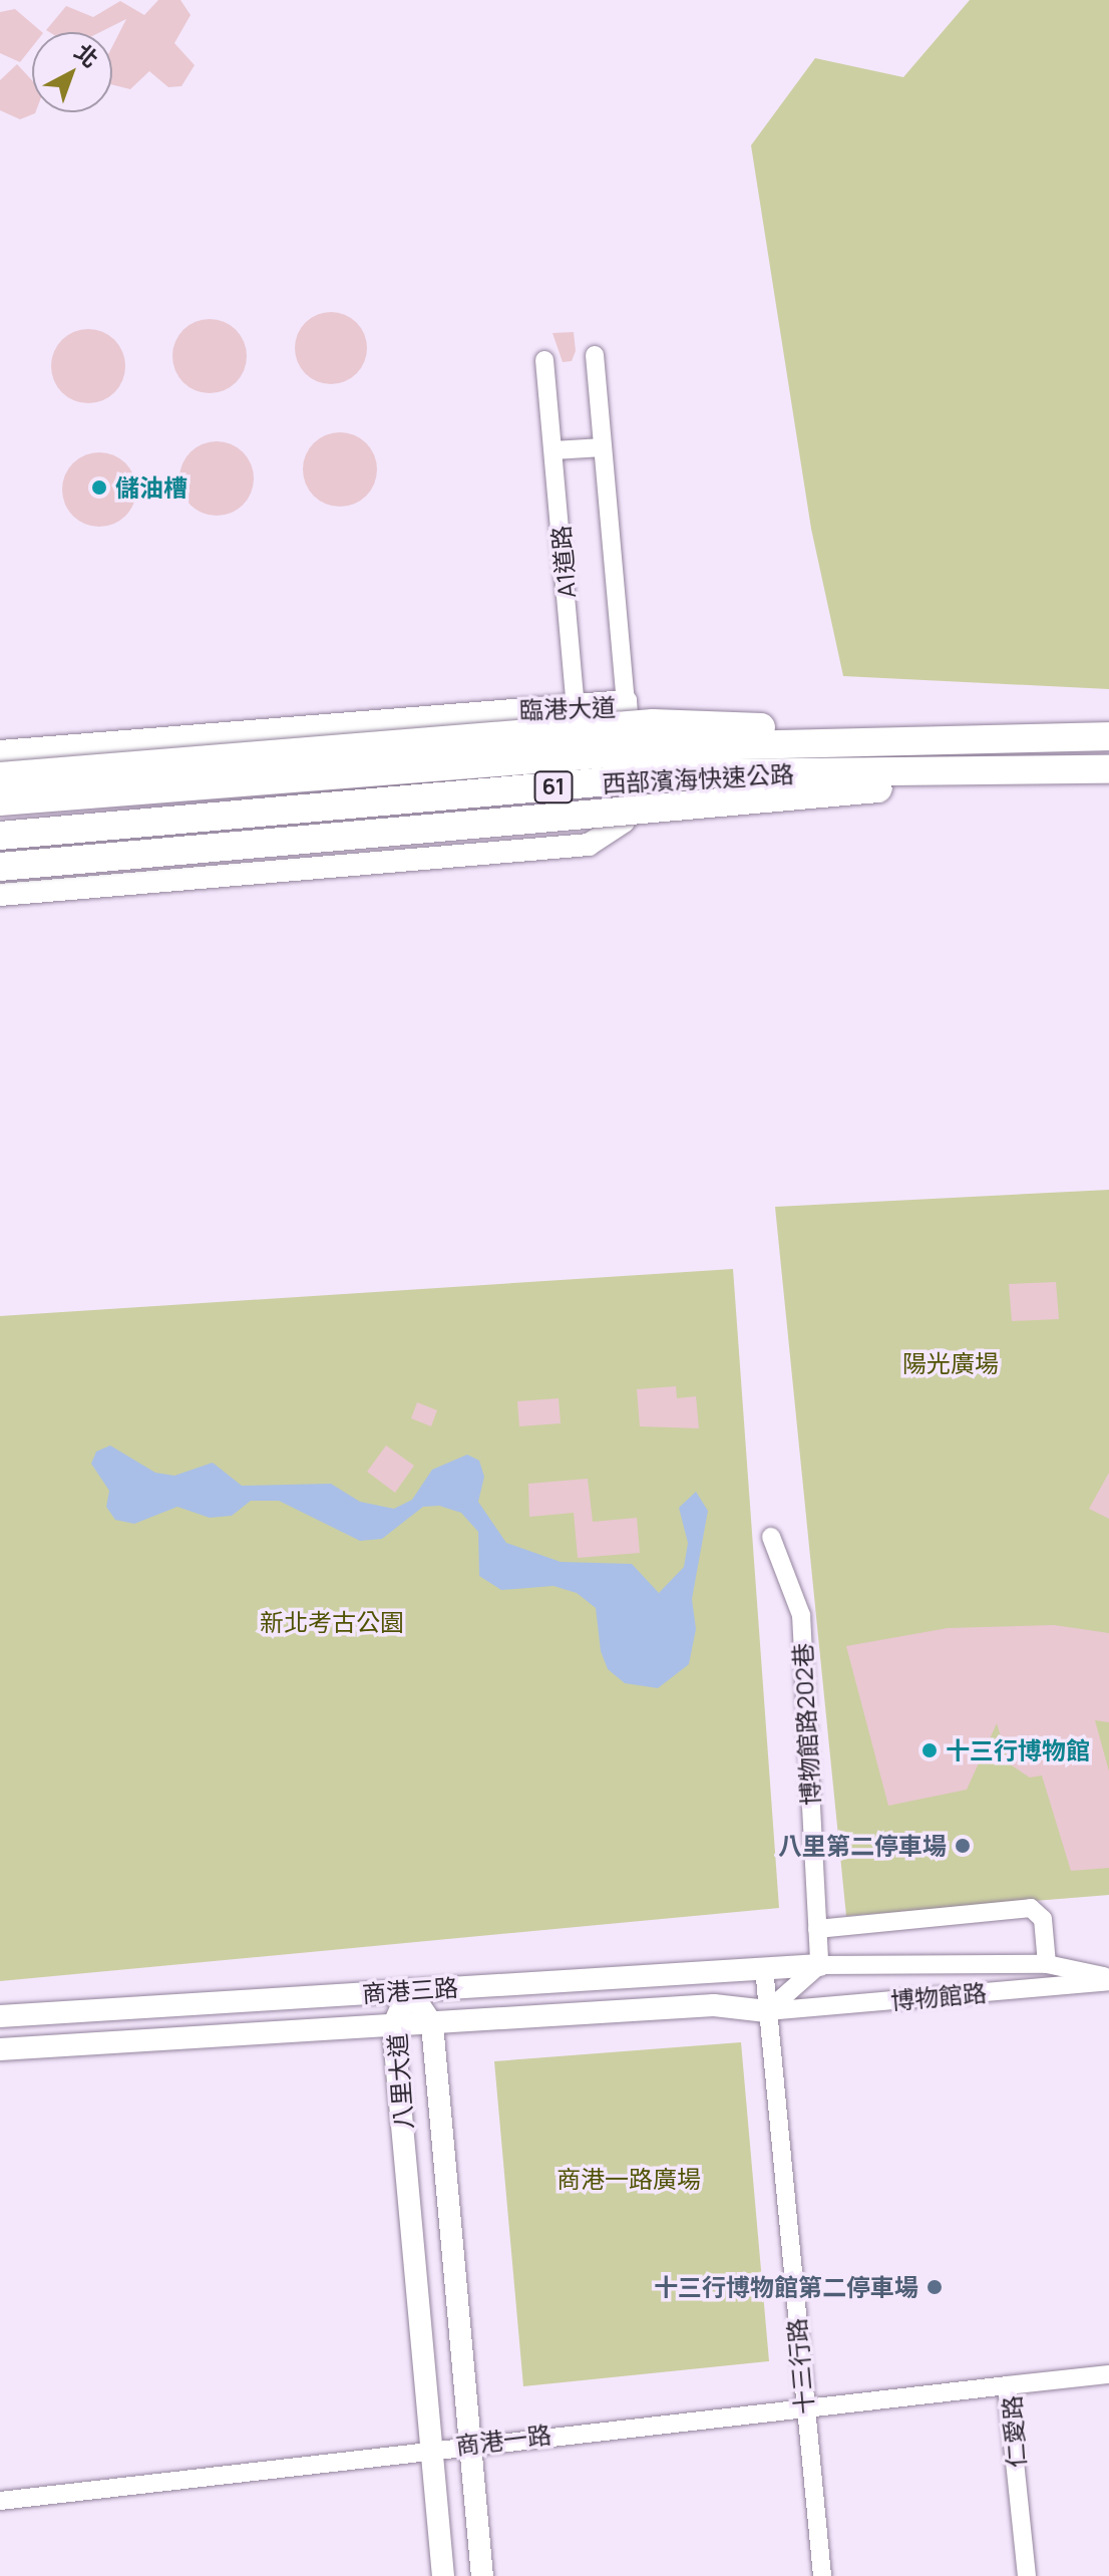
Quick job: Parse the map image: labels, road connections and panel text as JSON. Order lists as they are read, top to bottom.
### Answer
{
  "streets": {
    "highway": ["西部濱海快速公路", "61"],
    "street": [
      "A1道路",
      "臨港大道",
      "博物館路202巷",
      "商港三路",
      "博物館路",
      "八里大道",
      "十三行路",
      "仁愛路",
      "商港一路"
    ]
  },
  "crossings": [
    ["A1道路", "臨港大道"],
    ["博物館路202巷", "商港三路"],
    ["博物館路202巷", "博物館路"],
    ["商港三路", "博物館路"],
    ["商港三路", "八里大道"],
    ["商港三路", "十三行路"],
    ["博物館路", "十三行路"],
    ["八里大道", "商港一路"],
    ["十三行路", "商港一路"],
    ["仁愛路", "商港一路"]
  ],
  "parks": ["陽光廣場", "新北考古公園", "商港一路廣場"],
  "places": [
    "儲油槽",
    "十三行博物館",
    "八里第二停車場",
    "十三行博物館第二停車場"
  ],
  "north": "top right"
}
